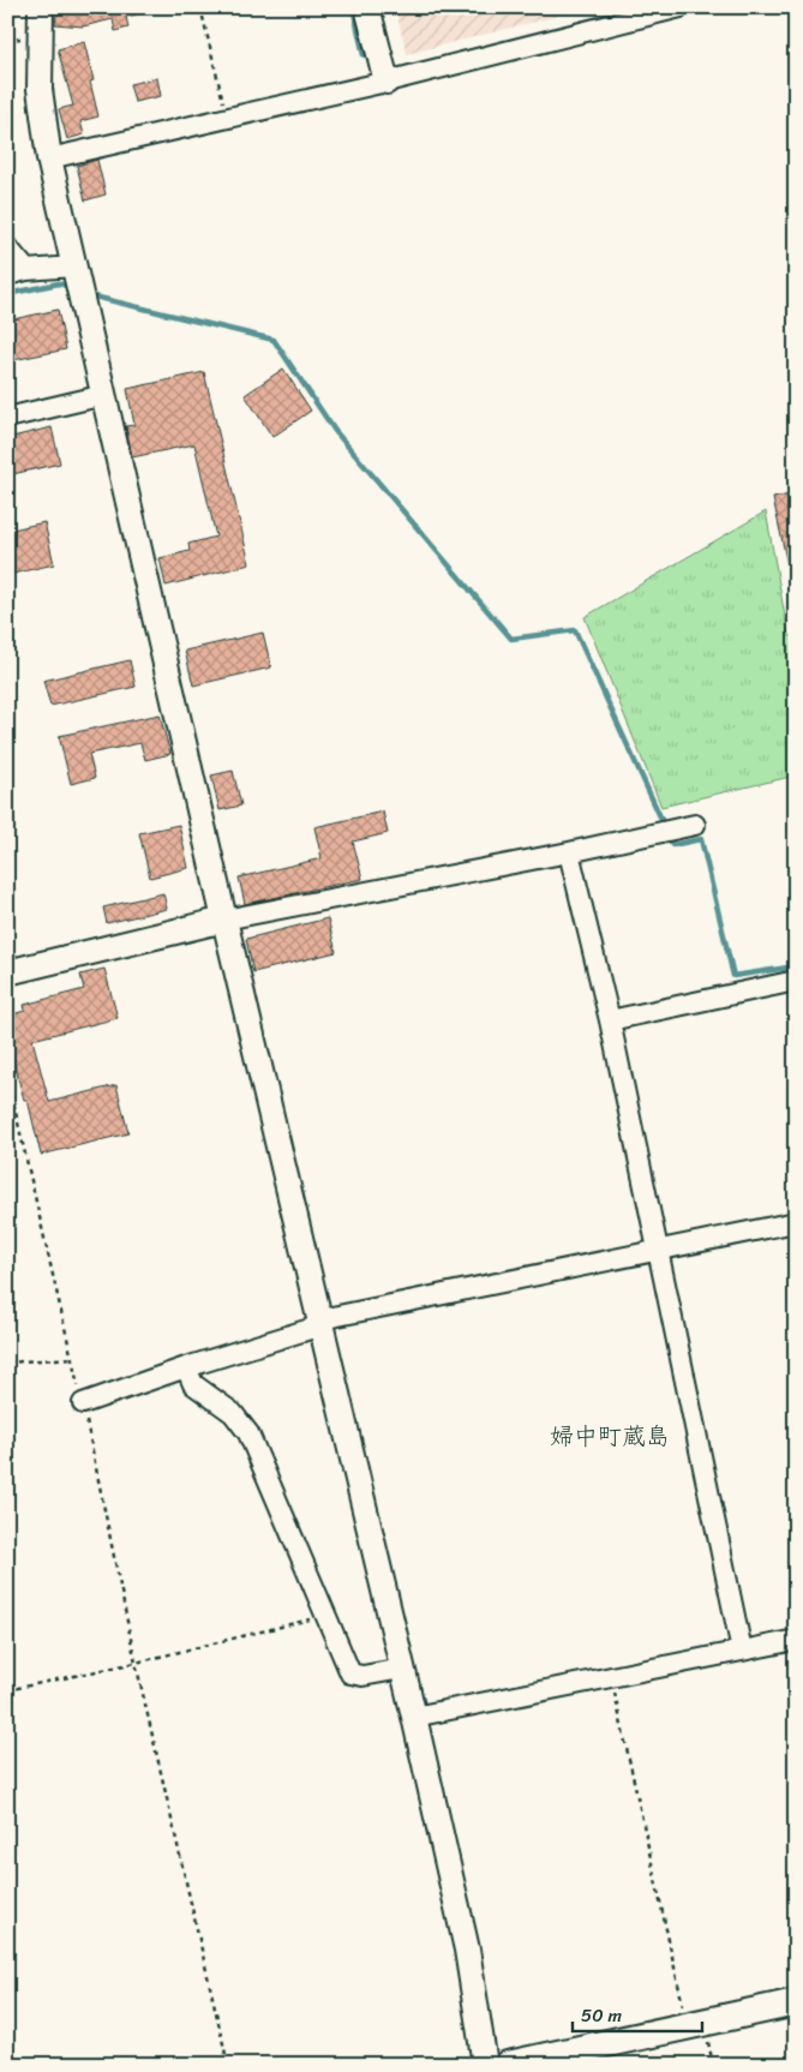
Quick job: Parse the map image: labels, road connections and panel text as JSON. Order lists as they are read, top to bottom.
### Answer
{
  "districts": ["婦中町蔵島"],
  "scale_bar": "50 m"
}
